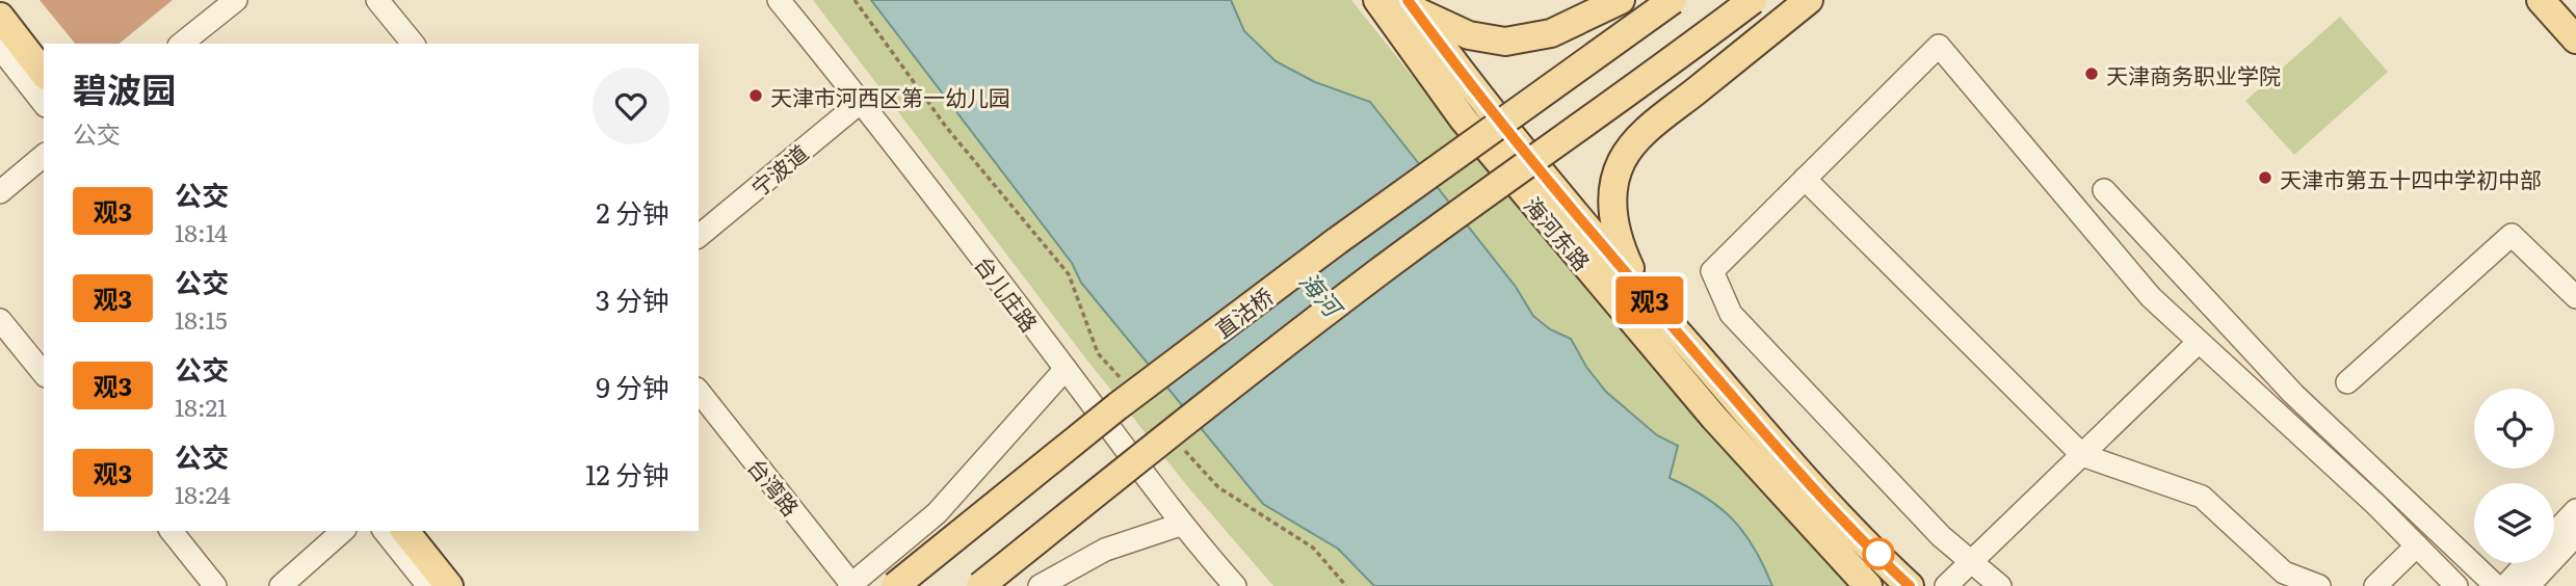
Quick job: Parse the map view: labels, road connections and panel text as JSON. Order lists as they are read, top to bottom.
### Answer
{
  "streets": {
    "main road": ["海河东路", "直沽桥"],
    "street": ["宁波道", "台儿庄路", "台湾路"]
  },
  "crossings": [
    ["宁波道", "台儿庄路"]
  ],
  "water": ["海河"],
  "places": ["天津商务职业学院", "天津市河西区第一幼儿园", "天津市第五十四中学初中部"],
  "lines": ["bus line 观3"],
  "page": {
    "on_map": "观3",
    "heading": ["碧波园", "公交"],
    "list": [
      {
        "mark": "观3",
        "name": "公交",
        "note": "18:14",
        "value": "2 分钟"
      },
      {
        "mark": "观3",
        "name": "公交",
        "note": "18:15",
        "value": "3 分钟"
      },
      {
        "mark": "观3",
        "name": "公交",
        "note": "18:21",
        "value": "9 分钟"
      },
      {
        "mark": "观3",
        "name": "公交",
        "note": "18:24",
        "value": "12 分钟"
      }
    ]
  }
}
